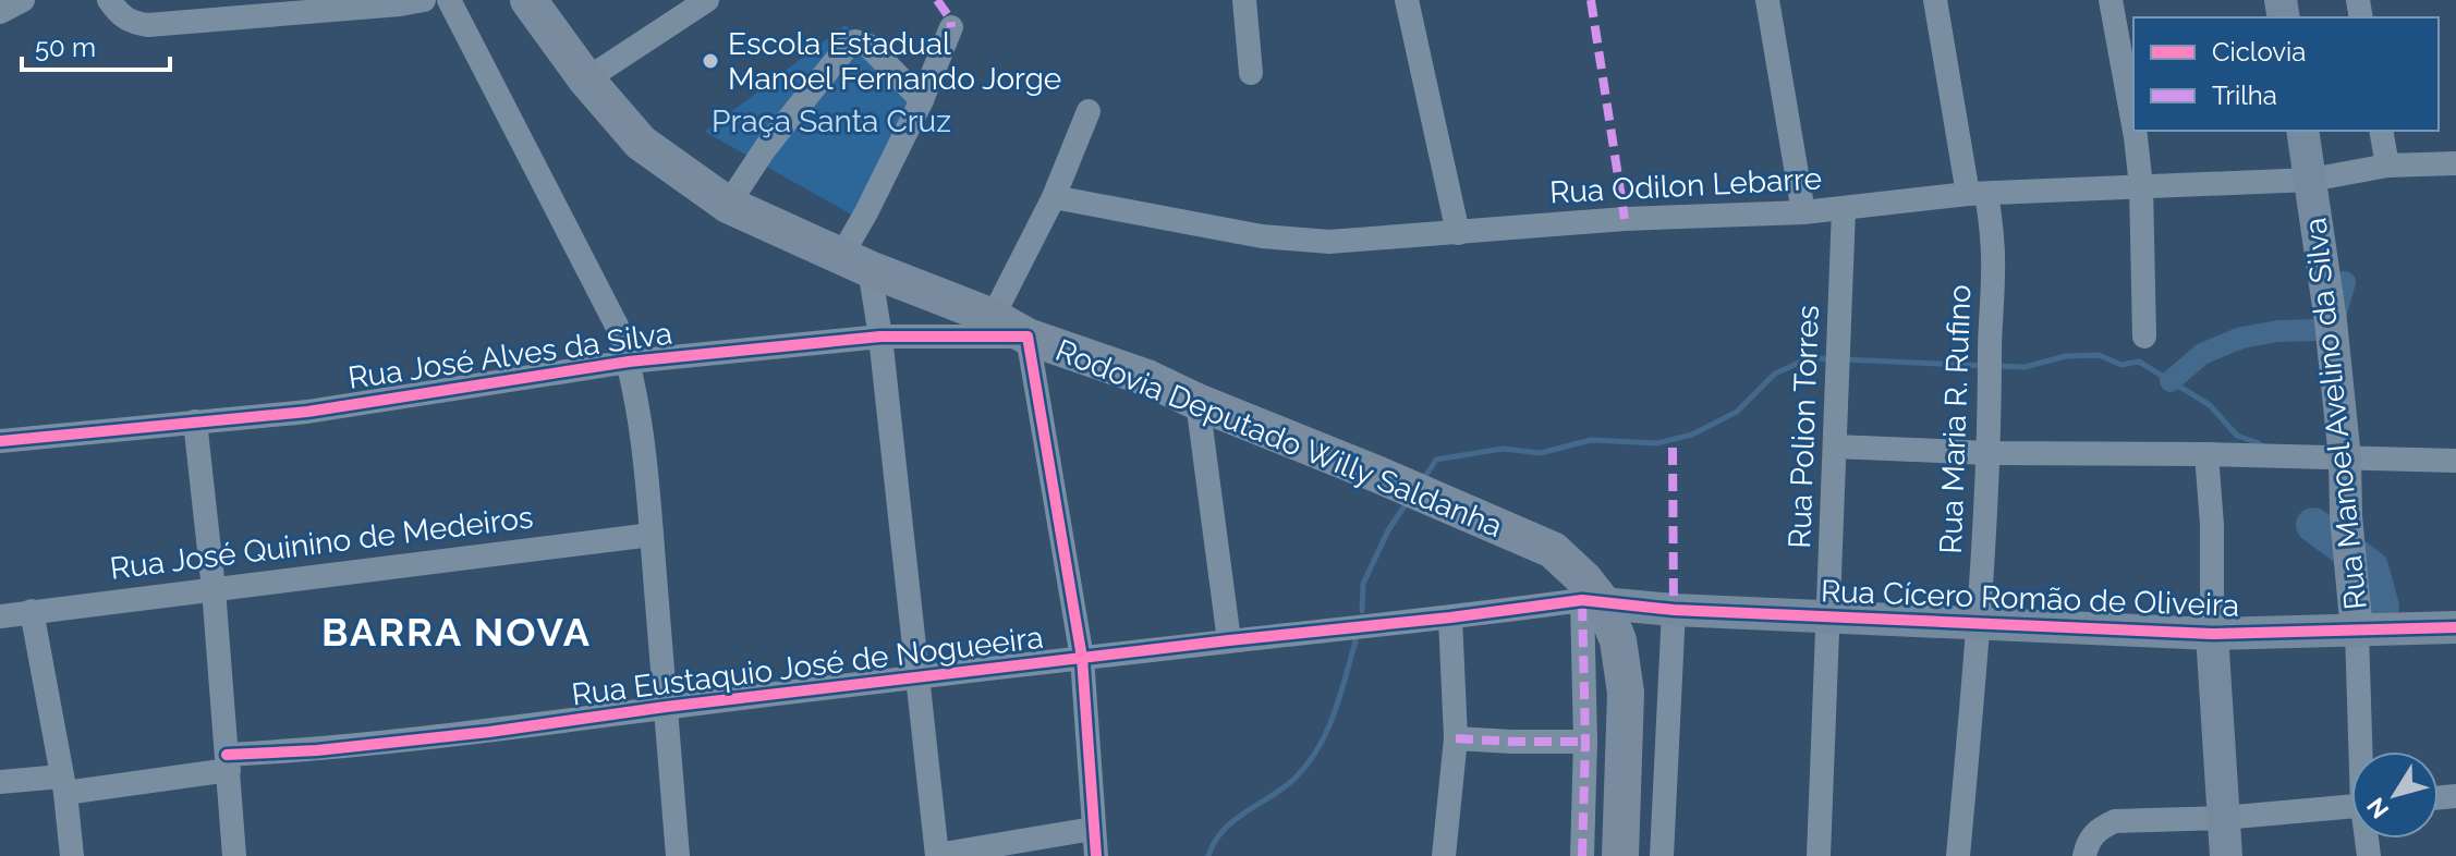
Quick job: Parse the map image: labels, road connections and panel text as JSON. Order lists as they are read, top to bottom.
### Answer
{
  "streets": {
    "main road": ["Rodovia Deputado Willy Saldanha"],
    "street": [
      "Rua Odilon Lebarre",
      "Rua José Alves da Silva",
      "Rua Manoel Avelino da Silva",
      "Rua Maria R. Rufino",
      "Rua Polion Torres",
      "Rua José Quinino de Medeiros",
      "Rua Cícero Romão de Oliveira",
      "Rua Eustaquio José de Nogueeira"
    ]
  },
  "crossings": [
    ["Rua Odilon Lebarre", "Rua Manoel Avelino da Silva"],
    ["Rua Odilon Lebarre", "Rua Maria R. Rufino"],
    ["Rua Odilon Lebarre", "Rua Polion Torres"],
    ["Rua José Alves da Silva", "Rodovia Deputado Willy Saldanha"],
    ["Rua Manoel Avelino da Silva", "Rua Cícero Romão de Oliveira"],
    ["Rua Maria R. Rufino", "Rua Cícero Romão de Oliveira"],
    ["Rua Polion Torres", "Rua Cícero Romão de Oliveira"],
    ["Rodovia Deputado Willy Saldanha", "Rua Cícero Romão de Oliveira"],
    ["Rodovia Deputado Willy Saldanha", "Rua Eustaquio José de Nogueeira"],
    ["Rua Cícero Romão de Oliveira", "Rua Eustaquio José de Nogueeira"]
  ],
  "districts": ["BARRA NOVA"],
  "parks": ["Praça Santa Cruz"],
  "places": ["Escola Estadual Manoel Fernando Jorge"],
  "legend": ["Ciclovia", "Trilha"],
  "scale_bar": "50 m",
  "north": "bottom left"
}
